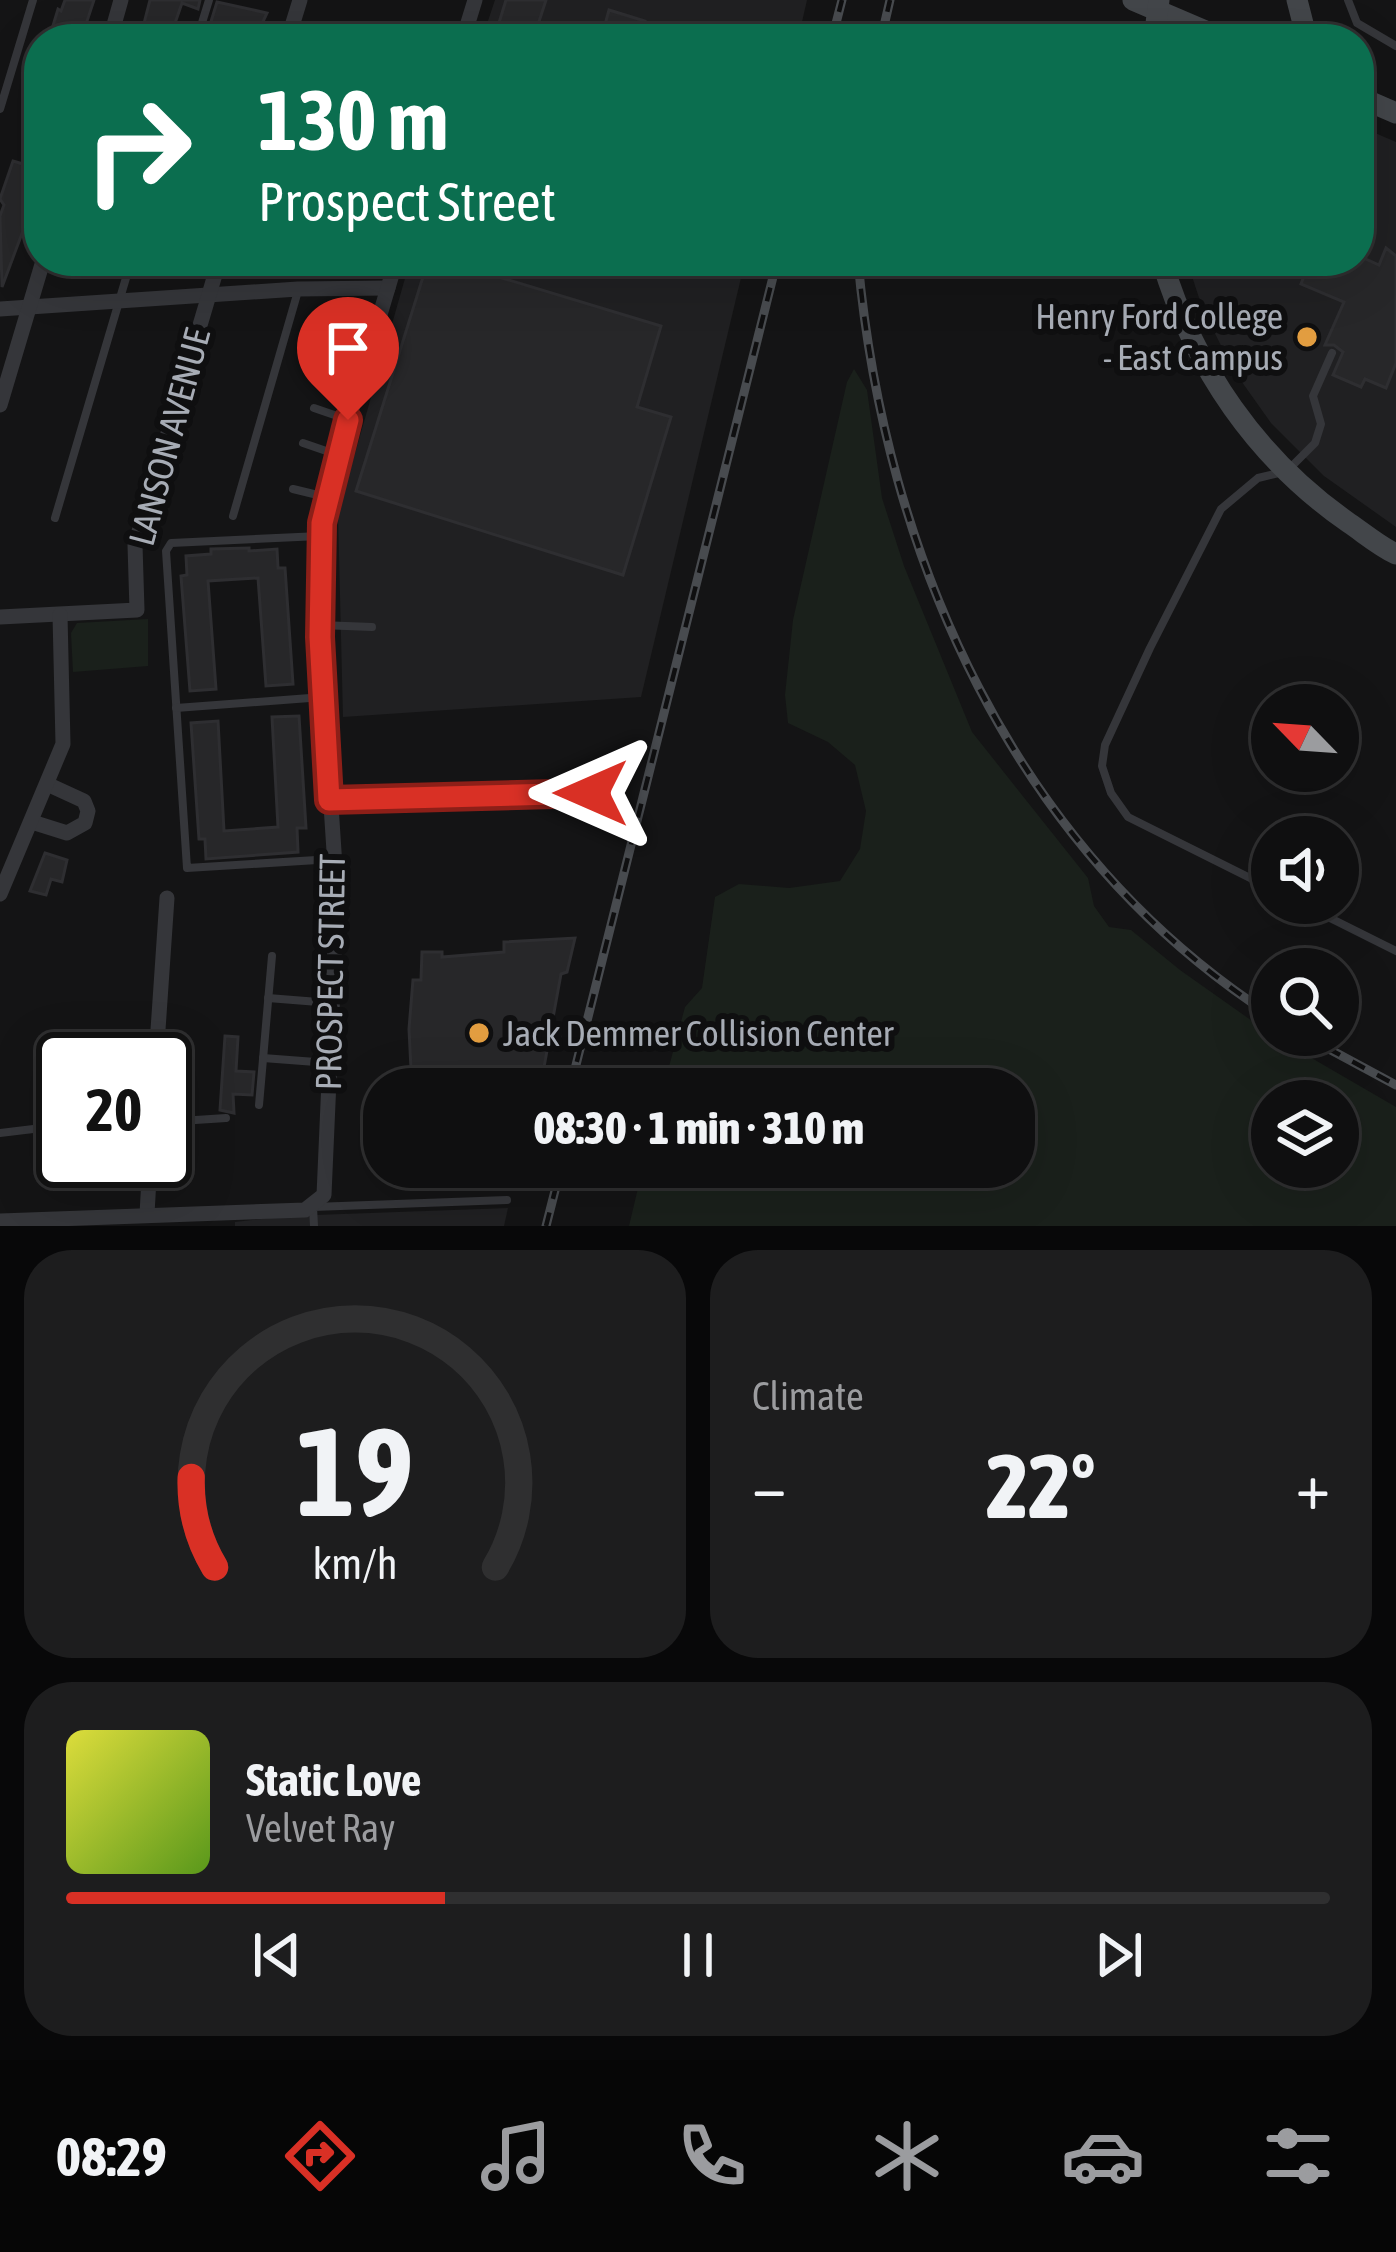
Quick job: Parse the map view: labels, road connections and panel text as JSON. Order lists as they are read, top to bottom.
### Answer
{
  "streets": {
    "street": ["LANSON AVENUE", "PROSPECT STREET"]
  },
  "places": ["Henry Ford College - East Campus", "Jack Demmer Collision Center"],
  "north": "top left",
  "page": {
    "turn": ["130 m", "Prospect Street"],
    "limit": "20",
    "trip": "08:30 · 1 min · 310 m",
    "tile": "Climate",
    "heat": ["−", "22°", "+"],
    "song": ["Static Love", "Velvet Ray"],
    "tabs": "08:29",
    "gauge": ["19", "km/h"]
  }
}
